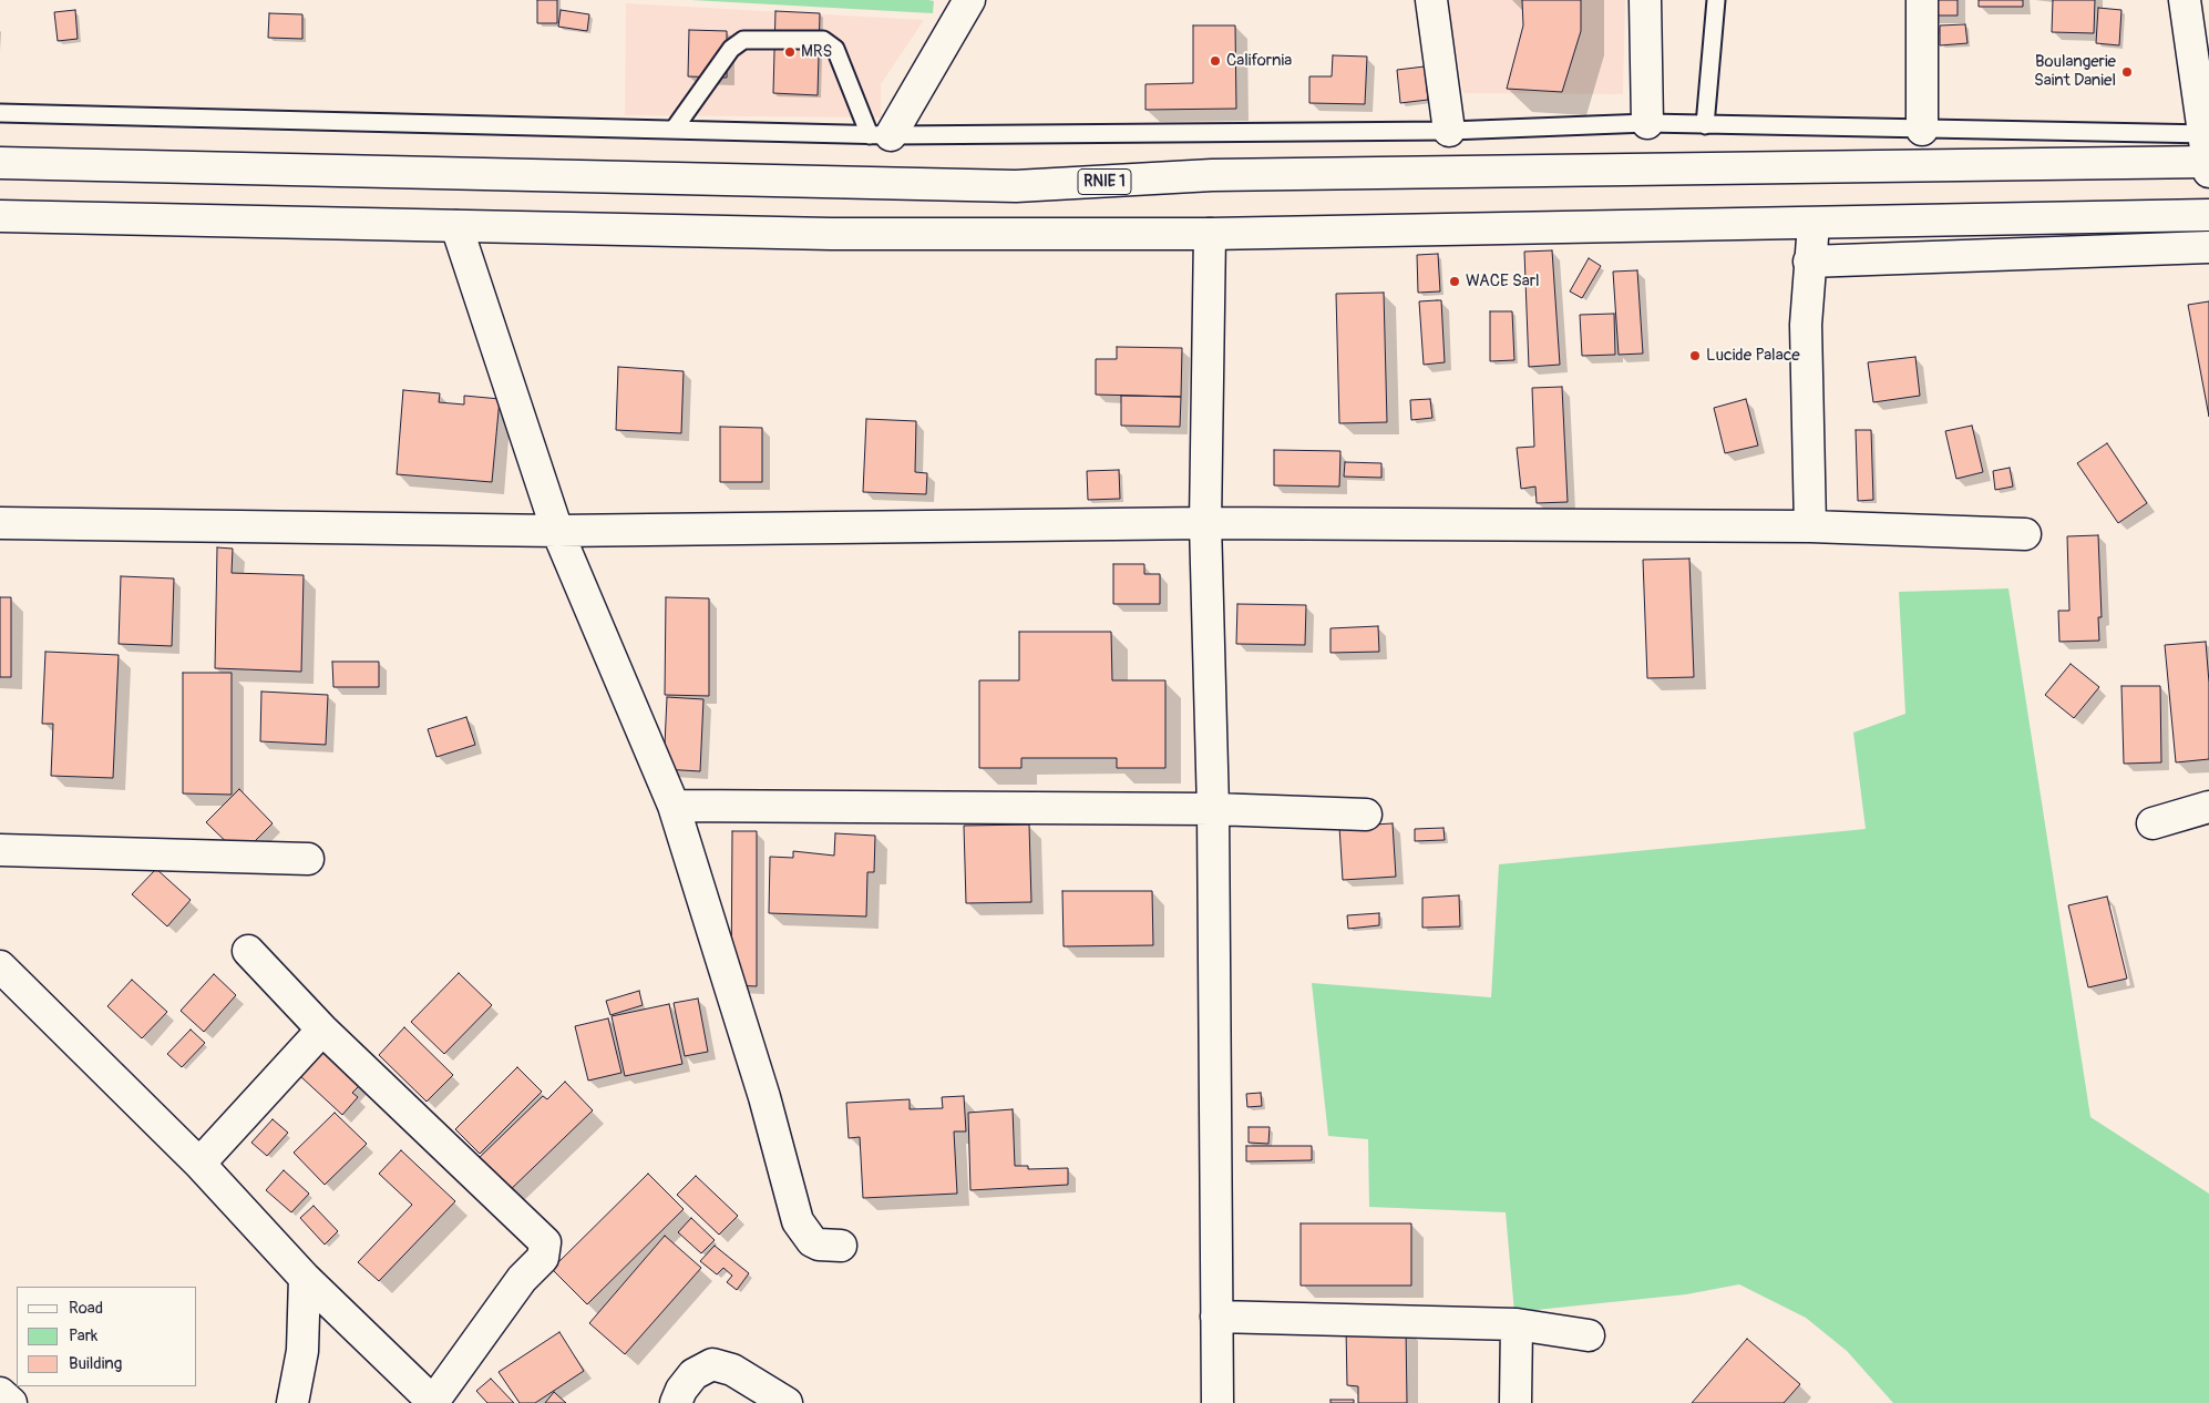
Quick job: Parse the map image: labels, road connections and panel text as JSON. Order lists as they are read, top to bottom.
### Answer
{
  "streets": {
    "main road": ["RNIE 1"]
  },
  "places": [
    "MRS",
    "California",
    "Boulangerie Saint Daniel",
    "WACE Sarl",
    "Lucide Palace"
  ],
  "legend": ["Road", "Park", "Building"]
}
